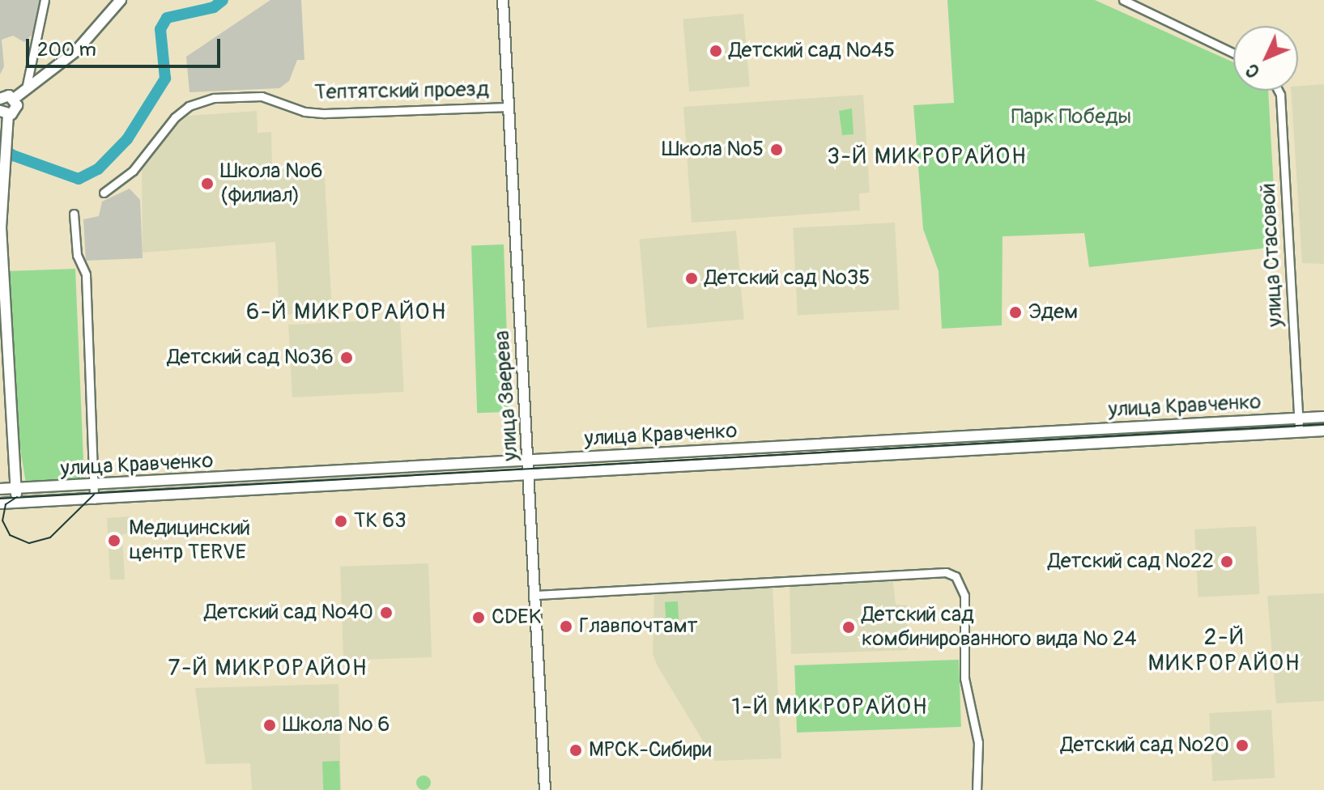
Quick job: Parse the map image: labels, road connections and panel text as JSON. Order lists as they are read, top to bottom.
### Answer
{
  "streets": {
    "main road": ["улица Зверева", "улица Кравченко"],
    "street": ["Тептятский проезд", "улица Стасовой"]
  },
  "crossings": [
    ["Тептятский проезд", "улица Зверева"],
    ["улица Стасовой", "улица Кравченко"],
    ["улица Зверева", "улица Кравченко"]
  ],
  "districts": [
    "3-Й МИКРОРАЙОН",
    "6-Й МИКРОРАЙОН",
    "2-Й МИКРОРАЙОН",
    "7-Й МИКРОРАЙОН",
    "1-Й МИКРОРАЙОН"
  ],
  "parks": ["Парк Победы"],
  "places": [
    "Детский сад №45",
    "Школа №5",
    "Школа №6 (филиал)",
    "Детский сад №35",
    "Эдем",
    "Детский сад №36",
    "ТК 63",
    "Медицинский центр TERVE",
    "Детский сад №22",
    "Детский сад №40",
    "CDEK",
    "Главпочтамт",
    "Детский сад комбинированного вида № 24",
    "Школа № 6",
    "Детский сад №20",
    "МРСК-Сибири"
  ],
  "scale_bar": "200 m",
  "north": "bottom left"
}
